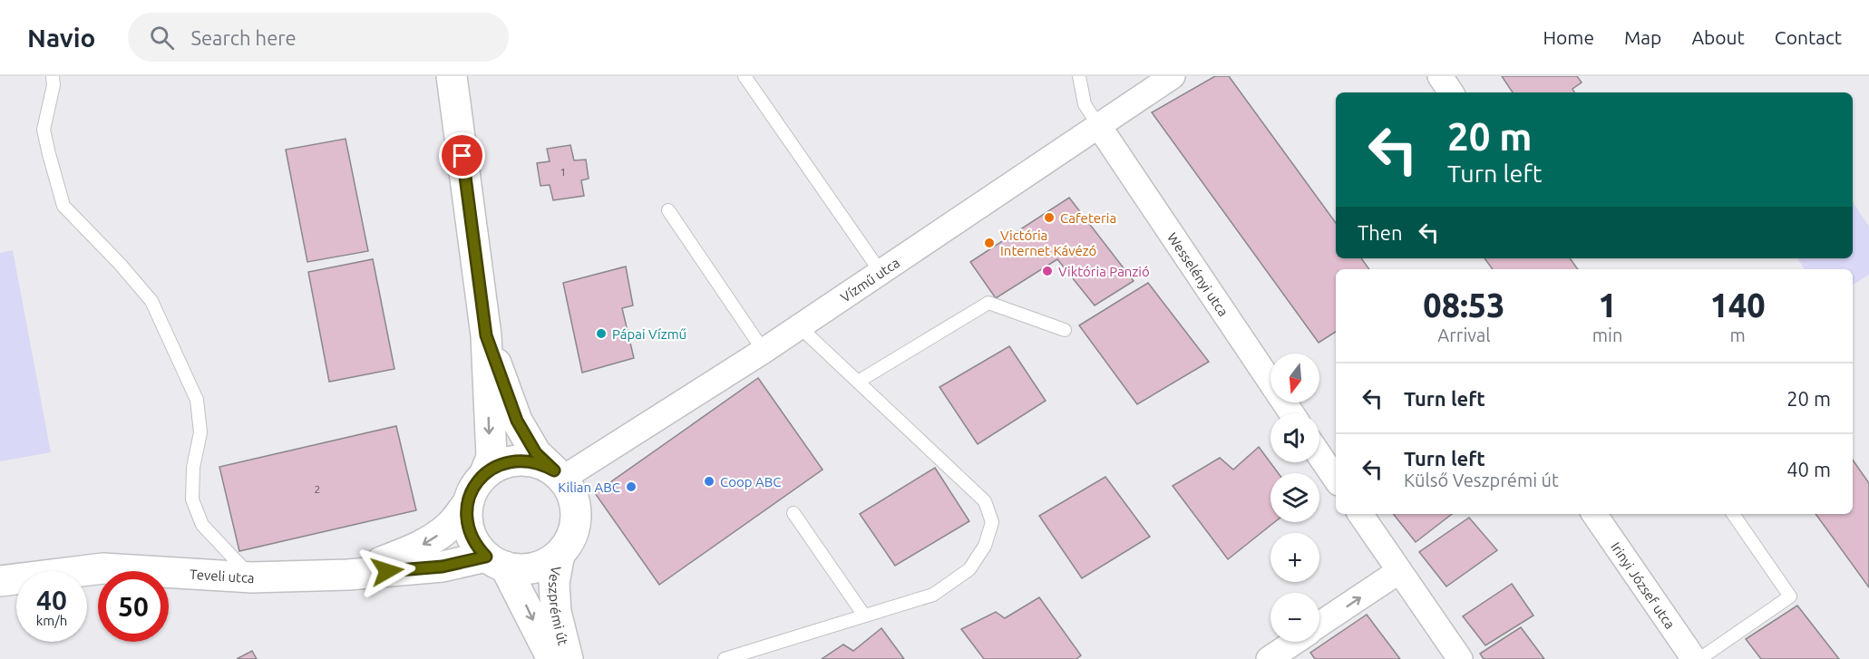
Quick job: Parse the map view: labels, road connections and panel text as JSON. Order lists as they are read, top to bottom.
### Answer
{
  "streets": {
    "main road": ["Teveli utca", "Veszprémi út"],
    "street": ["Wesselényi utca", "Vízmű utca", "Irinyi József utca"]
  },
  "crossings": [
    ["Wesselényi utca", "Vízmű utca"],
    ["Vízmű utca", "Teveli utca"],
    ["Vízmű utca", "Veszprémi út"],
    ["Teveli utca", "Veszprémi út"]
  ],
  "one_way": ["Veszprémi út"],
  "places": [
    "Cafeteria",
    "Victória Internet Kávézó",
    "Viktória Panzió",
    "Pápai Vízmű",
    "Coop ABC",
    "Kilian ABC"
  ],
  "house_numbers": ["1", "2"],
  "north": "bottom",
  "page": {
    "header": "Navio",
    "search": "Search here",
    "nav": [
      "Home",
      "Map",
      "About",
      "Contact"
    ],
    "turn": ["20 m", "Turn left"],
    "then": "Then",
    "eta": [
      "08:53",
      "Arrival",
      "1",
      "min",
      "140",
      "m"
    ],
    "map_buttons": ["+", "−"],
    "list": [
      {
        "name": "Turn left",
        "value": "20 m"
      },
      {
        "name": "Turn left",
        "note": "Külső Veszprémi út",
        "value": "40 m"
      }
    ],
    "speed": "40 km/h",
    "limit": "50"
  }
}
